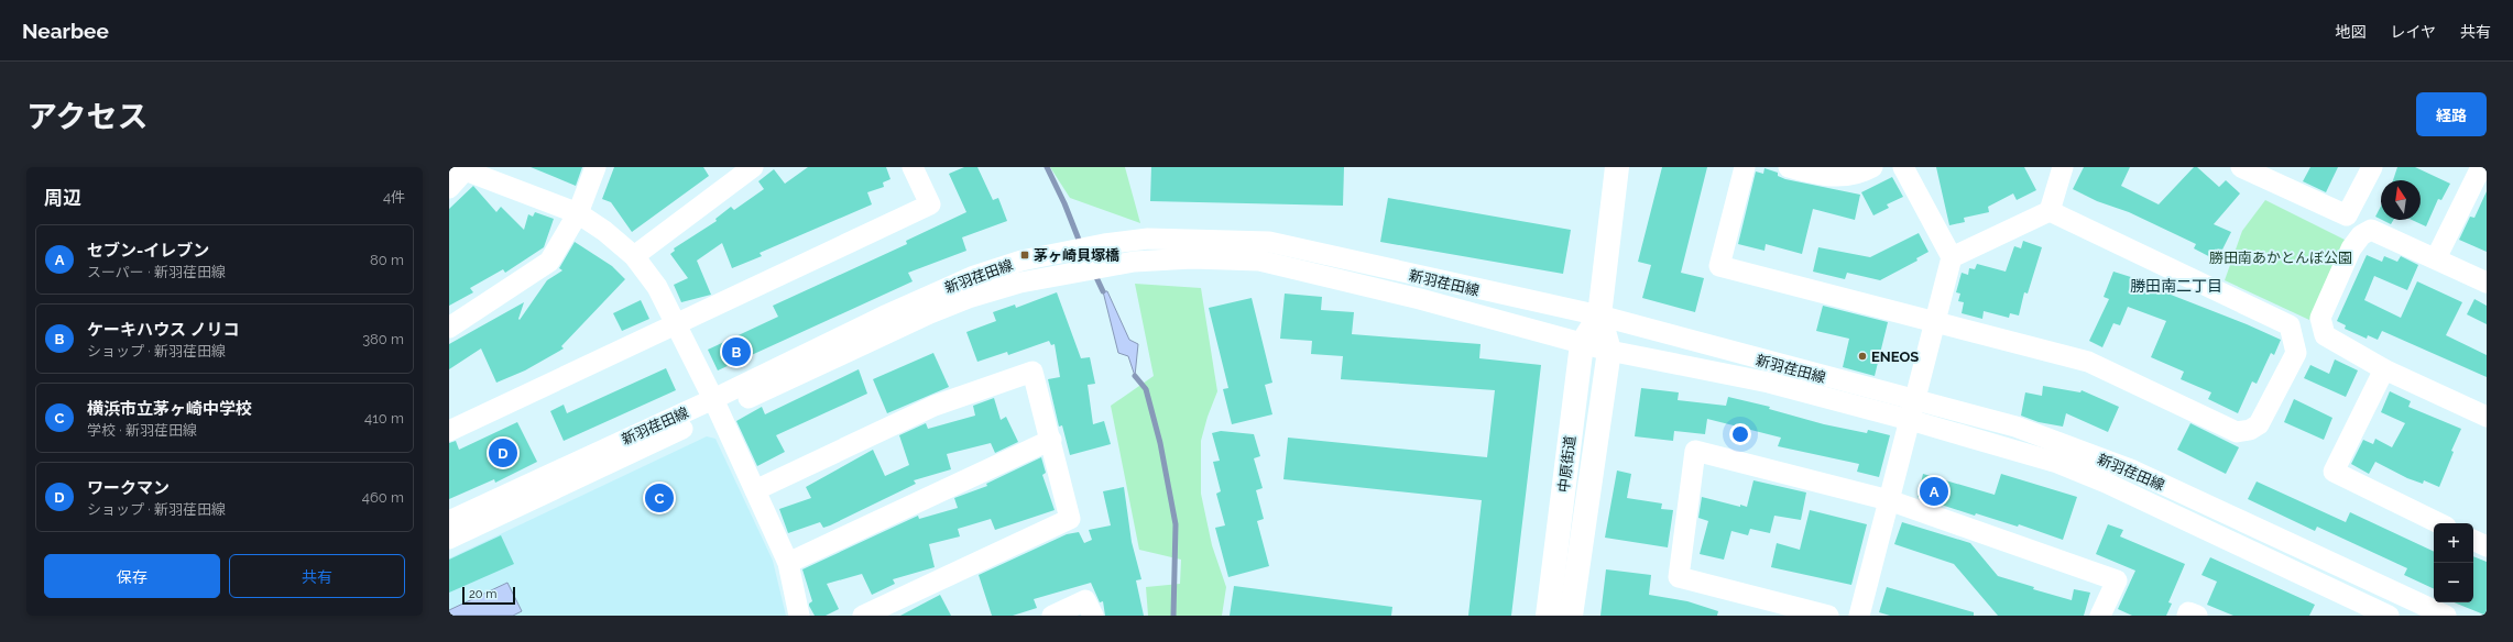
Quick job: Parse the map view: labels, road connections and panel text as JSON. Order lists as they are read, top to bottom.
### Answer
{
  "streets": {
    "main road": ["中原街道"],
    "street": ["新羽荏田線"]
  },
  "crossings": [
    ["新羽荏田線", "中原街道"]
  ],
  "districts": ["勝田南二丁目"],
  "parks": ["勝田南あかとんぼ公園"],
  "places": {
    "transit": ["茅ヶ崎貝塚橋"],
    "other": ["ENEOS"]
  },
  "scale_bar": "20 m",
  "north": "top",
  "page": {
    "header": "Nearbee",
    "nav": ["地図", "レイヤ", "共有"],
    "title": "アクセス",
    "buttons": [
      "経路",
      ["保存", "共有"]
    ],
    "heading": ["周辺", "4件"],
    "list": [
      {
        "mark": "A",
        "name": "セブン-イレブン",
        "note": "スーパー · 新羽荏田線",
        "value": "80 m"
      },
      {
        "mark": "B",
        "name": "ケーキハウス ノリコ",
        "note": "ショップ · 新羽荏田線",
        "value": "380 m"
      },
      {
        "mark": "C",
        "name": "横浜市立茅ヶ崎中学校",
        "note": "学校 · 新羽荏田線",
        "value": "410 m"
      },
      {
        "mark": "D",
        "name": "ワークマン",
        "note": "ショップ · 新羽荏田線",
        "value": "460 m"
      }
    ],
    "pins": [
      "B",
      "D",
      "A",
      "C"
    ],
    "map_buttons": ["+", "−"],
    "scale": "20 m"
  }
}
